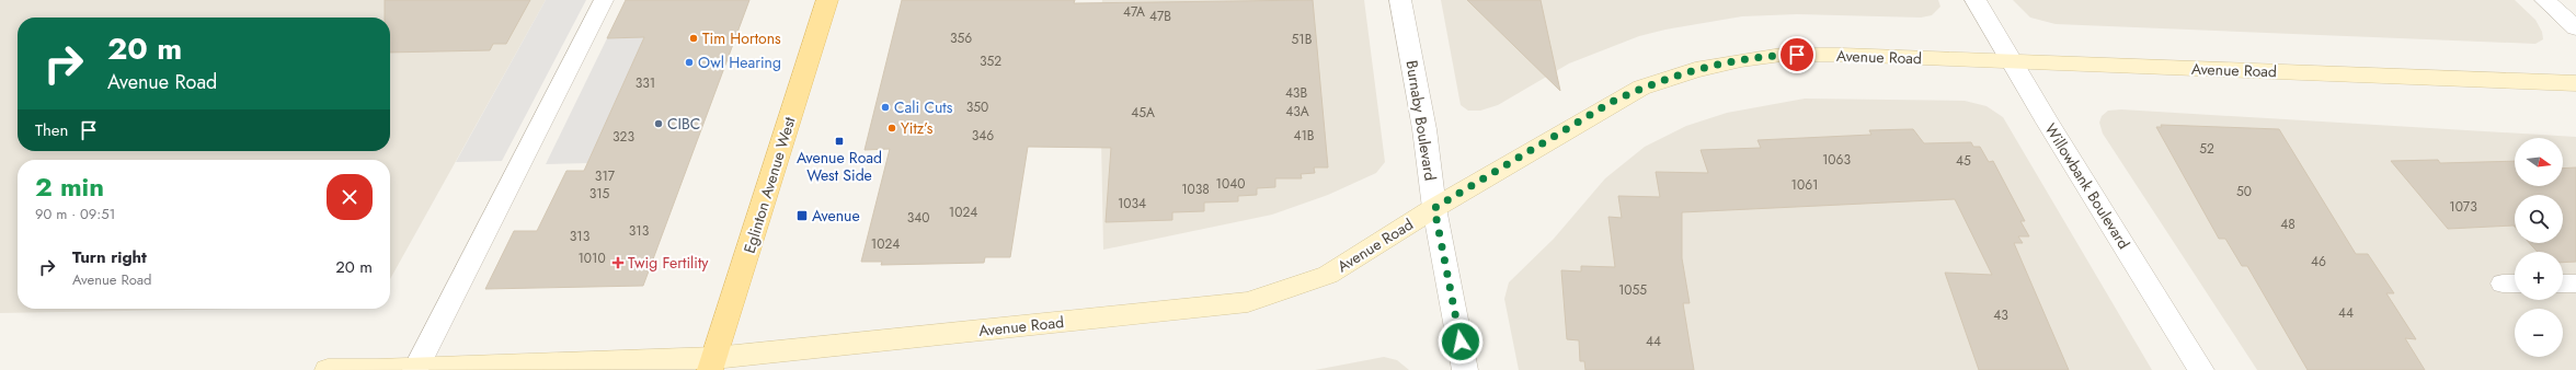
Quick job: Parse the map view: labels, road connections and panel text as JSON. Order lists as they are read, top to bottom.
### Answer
{
  "streets": {
    "main road": ["Avenue Road", "Eglinton Avenue West"],
    "street": ["Burnaby Boulevard", "Willowbank Boulevard"]
  },
  "crossings": [
    ["Avenue Road", "Burnaby Boulevard"],
    ["Avenue Road", "Eglinton Avenue West"],
    ["Avenue Road", "Willowbank Boulevard"]
  ],
  "places": {
    "other": [
      "Tim Hortons",
      "Owl Hearing",
      "Cali Cuts",
      "CIBC",
      "Yitz’s"
    ],
    "transit": ["Avenue Road West Side", "Avenue"],
    "health": ["Twig Fertility"]
  },
  "house_numbers": [
    "47A",
    "47B",
    "356",
    "51B",
    "352",
    "331",
    "43B",
    "350",
    "43A",
    "45A",
    "346",
    "41B",
    "323",
    "52",
    "1063",
    "45",
    "317",
    "1040",
    "1061",
    "1038",
    "50",
    "315",
    "1034",
    "1073",
    "1024",
    "340",
    "48",
    "313",
    "313",
    "1024",
    "1010",
    "46",
    "1055",
    "44",
    "43",
    "44"
  ],
  "north": "right",
  "page": {
    "turn": ["20 m", "Avenue Road"],
    "then": "Then",
    "map_buttons": ["+", "−"],
    "heading": ["2 min", "90 m · 09:51"],
    "list": [
      {
        "name": "Turn right",
        "note": "Avenue Road",
        "value": "20 m"
      }
    ]
  }
}
